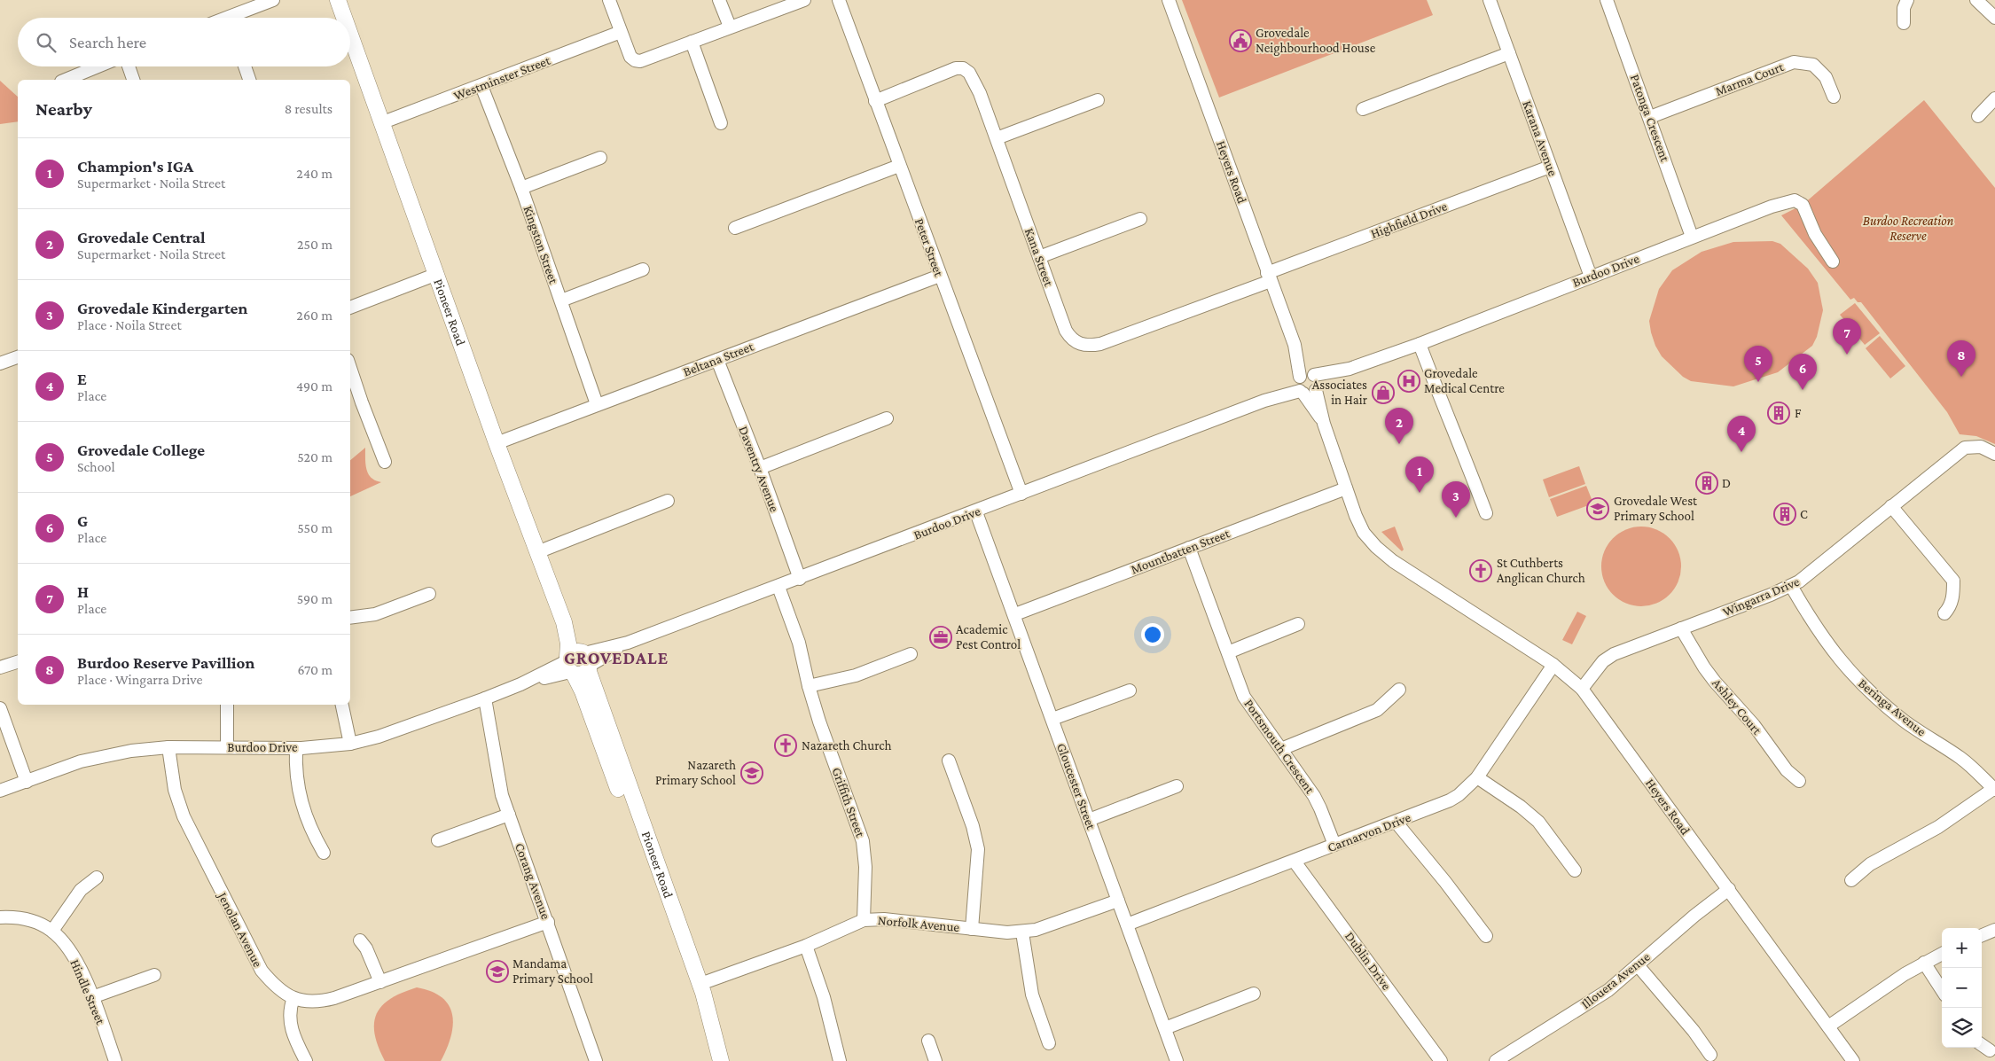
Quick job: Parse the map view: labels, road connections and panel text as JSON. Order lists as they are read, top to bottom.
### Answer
{
  "streets": {
    "main road": ["Pioneer Road"],
    "street": [
      "Westminster Street",
      "Marma Court",
      "Patonga Crescent",
      "Karana Avenue",
      "Heyers Road",
      "Highfield Drive",
      "Kingston Street",
      "Peter Street",
      "Kana Street",
      "Burdoo Drive",
      "Beltana Street",
      "Daventry Avenue",
      "Mountbatten Street",
      "Wingarra Drive",
      "Ashley Court",
      "Beringa Avenue",
      "Portsmouth Crescent",
      "Gloucester Street",
      "Griffith Street",
      "Carnarvon Drive",
      "Corang Avenue",
      "Norfolk Avenue",
      "Jenolan Avenue",
      "Dublin Drive",
      "Illouera Avenue",
      "Hindle Street"
    ]
  },
  "crossings": [
    ["Westminster Street", "Kingston Street"],
    ["Westminster Street", "Pioneer Road"],
    ["Marma Court", "Patonga Crescent"],
    ["Patonga Crescent", "Burdoo Drive"],
    ["Karana Avenue", "Highfield Drive"],
    ["Karana Avenue", "Burdoo Drive"],
    ["Heyers Road", "Highfield Drive"],
    ["Heyers Road", "Kana Street"],
    ["Heyers Road", "Burdoo Drive"],
    ["Heyers Road", "Mountbatten Street"],
    ["Heyers Road", "Wingarra Drive"],
    ["Heyers Road", "Carnarvon Drive"],
    ["Heyers Road", "Illouera Avenue"],
    ["Highfield Drive", "Kana Street"],
    ["Kingston Street", "Beltana Street"],
    ["Peter Street", "Kana Street"],
    ["Peter Street", "Burdoo Drive"],
    ["Peter Street", "Beltana Street"],
    ["Burdoo Drive", "Pioneer Road"],
    ["Burdoo Drive", "Daventry Avenue"],
    ["Burdoo Drive", "Gloucester Street"],
    ["Burdoo Drive", "Griffith Street"],
    ["Burdoo Drive", "Corang Avenue"],
    ["Burdoo Drive", "Jenolan Avenue"],
    ["Pioneer Road", "Beltana Street"],
    ["Pioneer Road", "Norfolk Avenue"],
    ["Beltana Street", "Daventry Avenue"],
    ["Mountbatten Street", "Portsmouth Crescent"],
    ["Mountbatten Street", "Gloucester Street"],
    ["Wingarra Drive", "Ashley Court"],
    ["Wingarra Drive", "Beringa Avenue"],
    ["Portsmouth Crescent", "Carnarvon Drive"],
    ["Gloucester Street", "Carnarvon Drive"],
    ["Gloucester Street", "Norfolk Avenue"],
    ["Griffith Street", "Norfolk Avenue"],
    ["Carnarvon Drive", "Dublin Drive"],
    ["Corang Avenue", "Jenolan Avenue"]
  ],
  "districts": ["GROVEDALE"],
  "parks": ["Burdoo Recreation Reserve"],
  "places": {
    "public building": ["Grovedale Neighbourhood House"],
    "hospital": ["Grovedale Medical Centre"],
    "shop": ["Associates in Hair"],
    "building": ["F", "D", "C"],
    "school or university": ["Grovedale West Primary School", "Nazareth Primary School", "Mandama Primary School"],
    "church": ["St Cuthberts Anglican Church", "Nazareth Church"],
    "office": ["Academic Pest Control"]
  },
  "page": {
    "search": "Search here",
    "heading": ["Nearby", "8 results"],
    "list": [
      {
        "mark": "1",
        "name": "Champion's IGA",
        "note": "Supermarket · Noila Street",
        "value": "240 m"
      },
      {
        "mark": "2",
        "name": "Grovedale Central",
        "note": "Supermarket · Noila Street",
        "value": "250 m"
      },
      {
        "mark": "3",
        "name": "Grovedale Kindergarten",
        "note": "Place · Noila Street",
        "value": "260 m"
      },
      {
        "mark": "4",
        "name": "E",
        "note": "Place",
        "value": "490 m"
      },
      {
        "mark": "5",
        "name": "Grovedale College",
        "note": "School",
        "value": "520 m"
      },
      {
        "mark": "6",
        "name": "G",
        "note": "Place",
        "value": "550 m"
      },
      {
        "mark": "7",
        "name": "H",
        "note": "Place",
        "value": "590 m"
      },
      {
        "mark": "8",
        "name": "Burdoo Reserve Pavillion",
        "note": "Place · Wingarra Drive",
        "value": "670 m"
      }
    ],
    "pins": [
      "7",
      "8",
      "5",
      "6",
      "2",
      "4",
      "1",
      "3"
    ],
    "map_buttons": ["+", "−"]
  }
}
